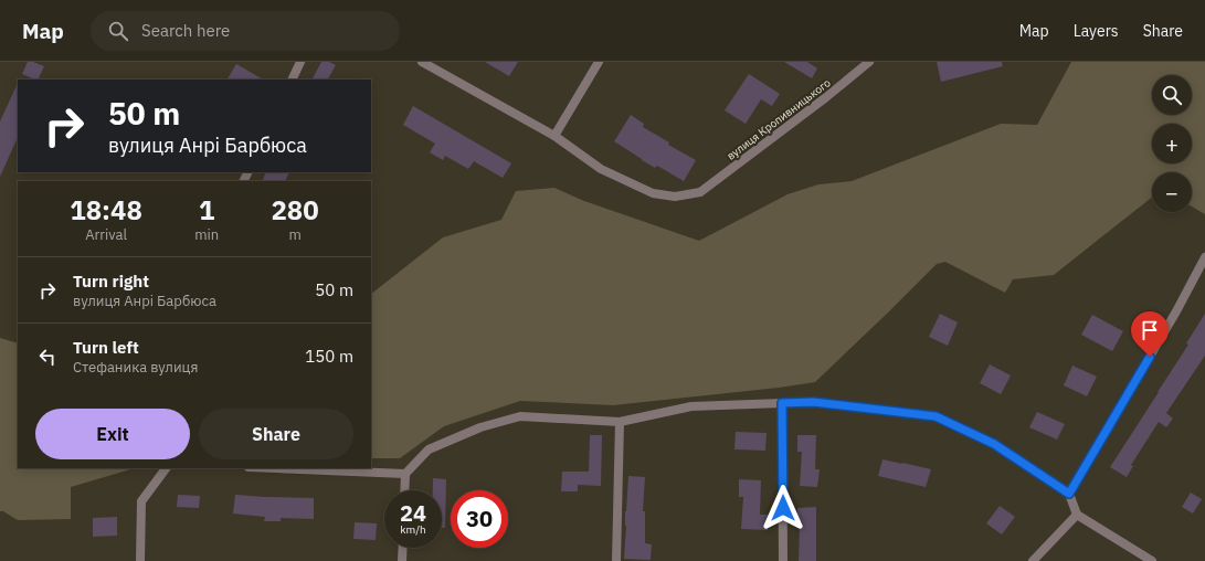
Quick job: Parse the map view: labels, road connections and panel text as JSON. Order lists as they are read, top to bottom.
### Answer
{
  "streets": {
    "street": ["вулиця Кропивницького"]
  },
  "page": {
    "header": "Map",
    "search": "Search here",
    "nav": ["Map", "Layers", "Share"],
    "map_buttons": ["+", "−"],
    "turn": ["50 m", "вулиця Анрі Барбюса"],
    "eta": [
      "18:48",
      "Arrival",
      "1",
      "min",
      "280",
      "m"
    ],
    "list": [
      {
        "name": "Turn right",
        "note": "вулиця Анрі Барбюса",
        "value": "50 m"
      },
      {
        "name": "Turn left",
        "note": "Стефаника вулиця",
        "value": "150 m"
      }
    ],
    "buttons": ["Exit", "Share"],
    "speed": "24 km/h",
    "limit": "30"
  }
}
